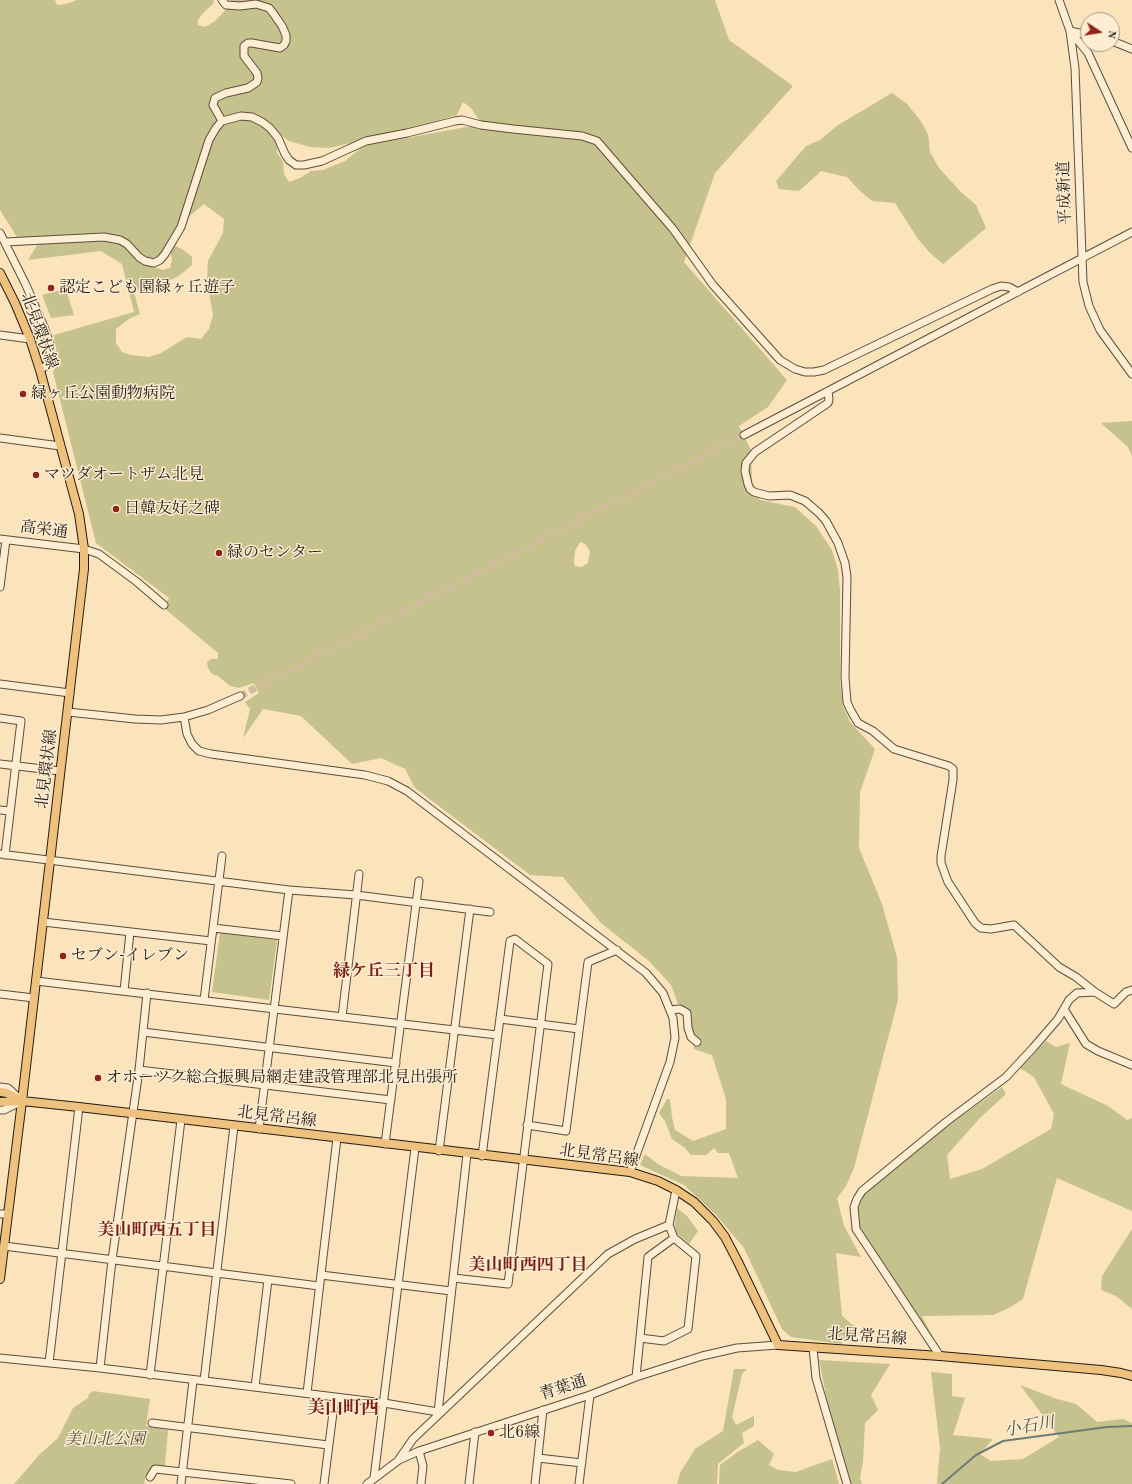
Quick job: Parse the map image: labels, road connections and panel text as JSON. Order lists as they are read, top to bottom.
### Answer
{
  "streets": {
    "main road": ["北見環状線", "北見常呂線"],
    "street": ["平成新道", "高栄通", "青葉通"]
  },
  "crossings": [
    ["北見環状線", "高栄通"],
    ["北見環状線", "北見常呂線"],
    ["北見常呂線", "青葉通"]
  ],
  "districts": [
    "緑ケ丘三丁目",
    "美山町西五丁目",
    "美山町西四丁目",
    "美山町西"
  ],
  "water": ["小石川"],
  "parks": ["美山北公園"],
  "places": [
    "認定こども園緑ヶ丘遊子",
    "緑ヶ丘公園動物病院",
    "マツダオートザム北見",
    "日韓友好之碑",
    "緑のセンター",
    "セブン-イレブン",
    "オホーツク総合振興局網走建設管理部北見出張所",
    "北6線"
  ],
  "north": "right"
}
